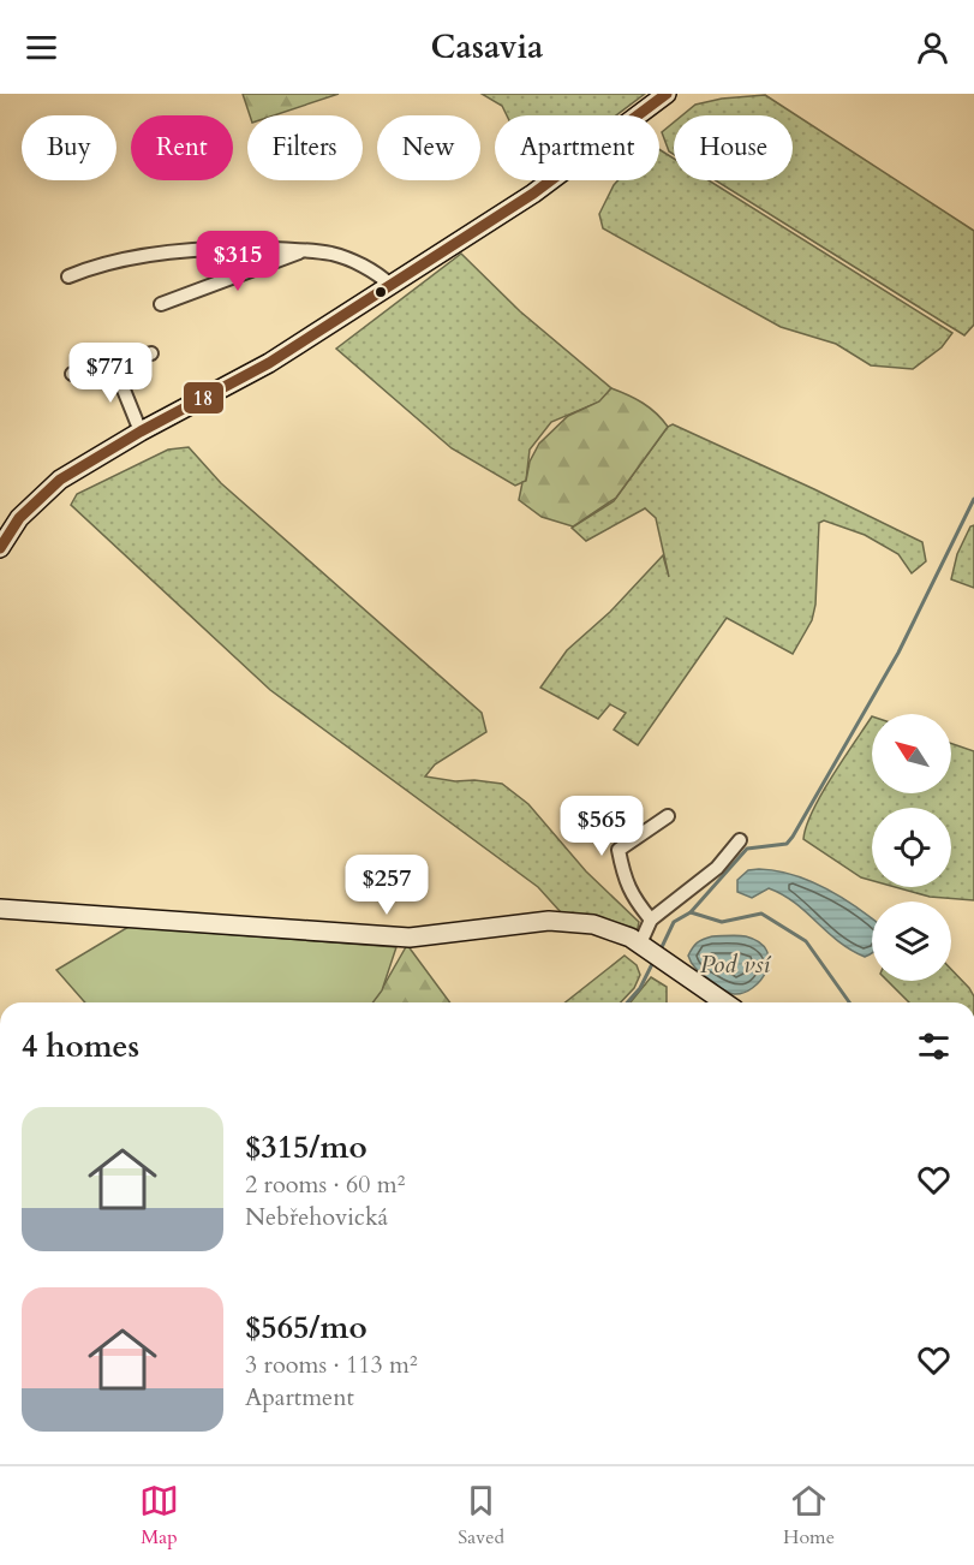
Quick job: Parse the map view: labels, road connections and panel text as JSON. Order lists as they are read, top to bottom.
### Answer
{
  "water": ["Pod vsí"],
  "lines": ["transit line 18"],
  "north": "top left",
  "page": {
    "header": "Casavia",
    "chip": [
      "Buy",
      "Rent",
      "Filters",
      "New",
      "Apartment",
      "House"
    ],
    "price": [
      "$315",
      "$771",
      "$565",
      "$257"
    ],
    "heading": "4 homes",
    "list": [
      {
        "name": "$315/mo",
        "note": "2 rooms · 60 m² · Nebřehovická"
      },
      {
        "name": "$565/mo",
        "note": "3 rooms · 113 m² · Apartment"
      }
    ],
    "tabs": ["Map", "Saved", "Home"]
  }
}
